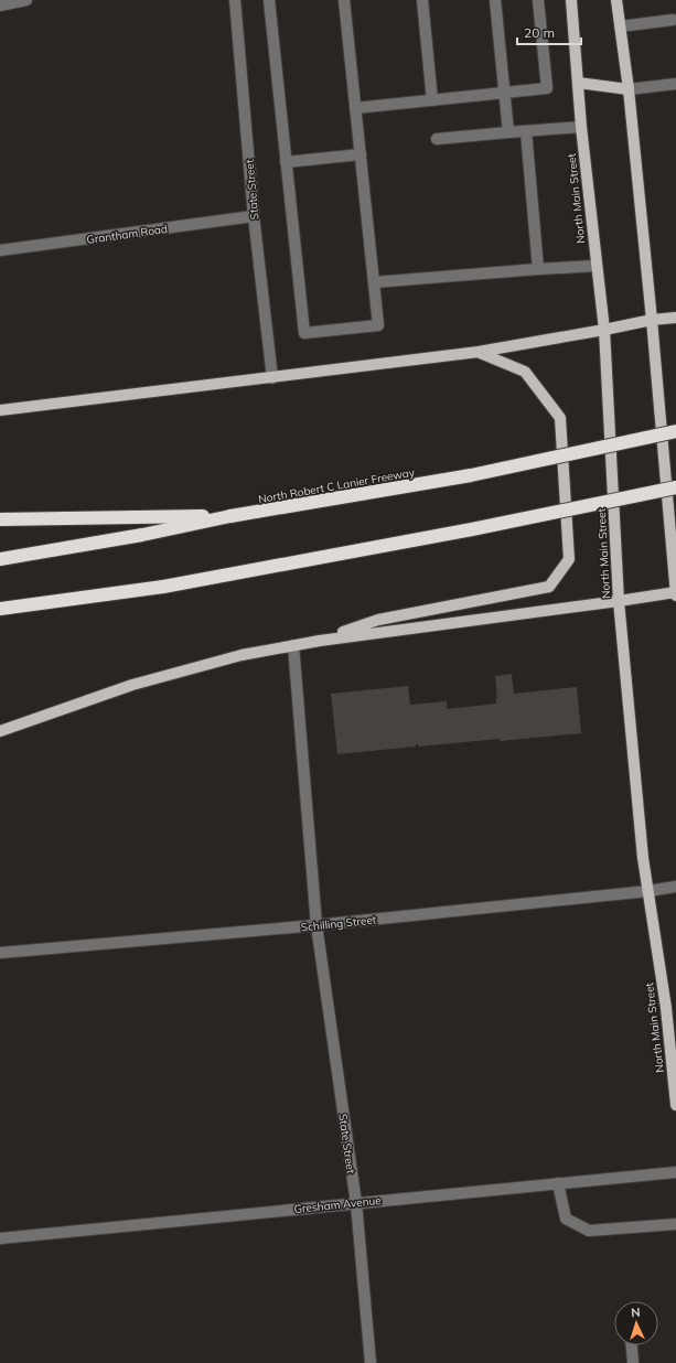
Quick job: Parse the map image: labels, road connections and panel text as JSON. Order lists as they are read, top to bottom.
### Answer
{
  "streets": {
    "highway": ["North Robert C Lanier Freeway"],
    "main road": ["North Main Street"],
    "street": [
      "State Street",
      "Grantham Road",
      "Schilling Street",
      "Gresham Avenue"
    ]
  },
  "crossings": [
    ["State Street", "Grantham Road"],
    ["State Street", "Schilling Street"],
    ["State Street", "Gresham Avenue"],
    ["North Main Street", "Schilling Street"]
  ],
  "scale_bar": "20 m",
  "north": "top"
}
